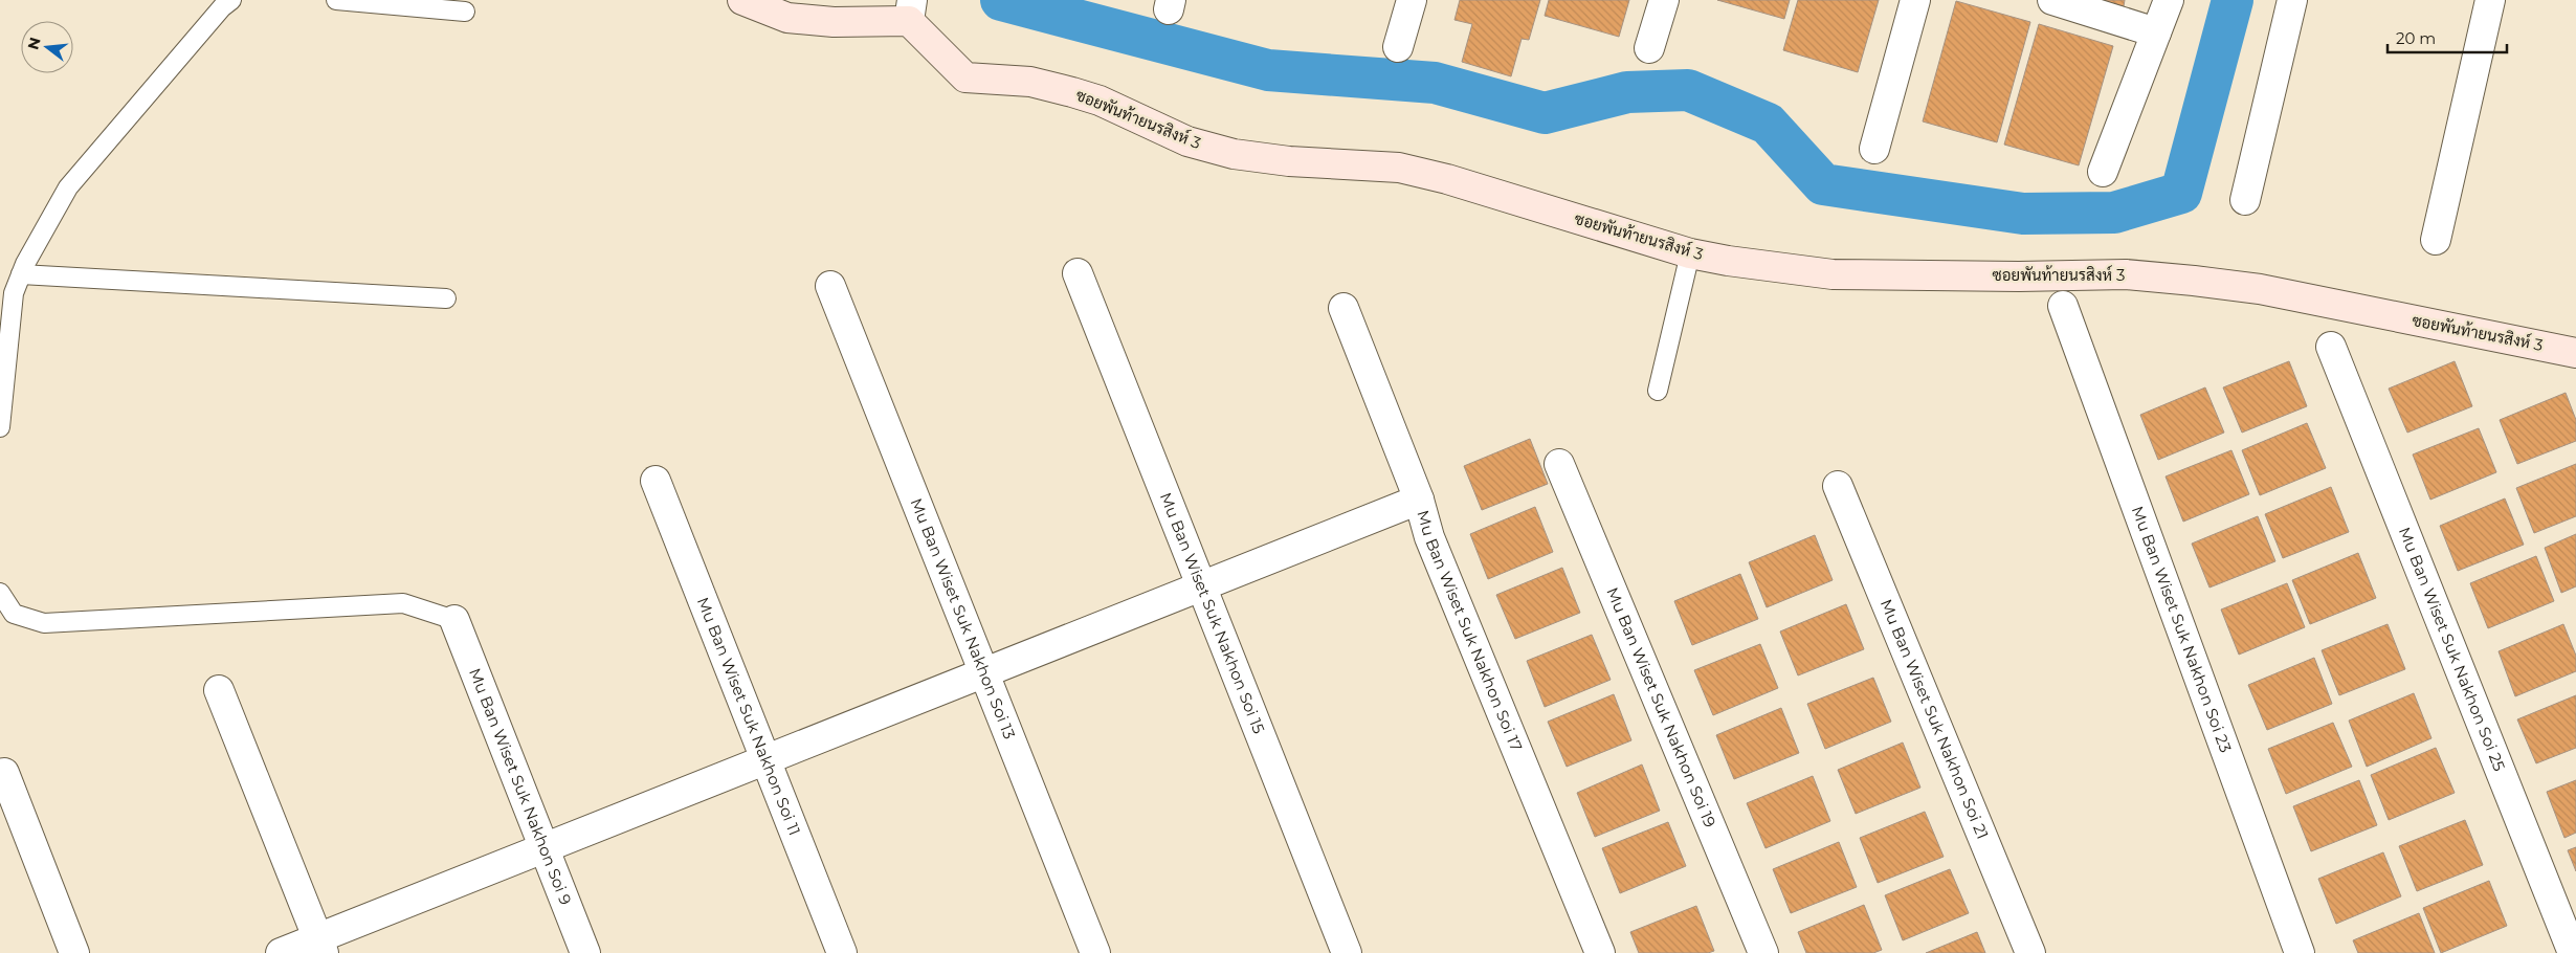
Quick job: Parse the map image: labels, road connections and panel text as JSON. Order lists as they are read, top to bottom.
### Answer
{
  "streets": {
    "street": [
      "ซอยพันท้ายนรสิงห์ 3",
      "Mu Ban Wiset Suk Nakhon Soi 15",
      "Mu Ban Wiset Suk Nakhon Soi 13",
      "Mu Ban Wiset Suk Nakhon Soi 23",
      "Mu Ban Wiset Suk Nakhon Soi 17",
      "Mu Ban Wiset Suk Nakhon Soi 25",
      "Mu Ban Wiset Suk Nakhon Soi 19",
      "Mu Ban Wiset Suk Nakhon Soi 11",
      "Mu Ban Wiset Suk Nakhon Soi 21",
      "Mu Ban Wiset Suk Nakhon Soi 9"
    ]
  },
  "scale_bar": "20 m",
  "north": "left"
}
